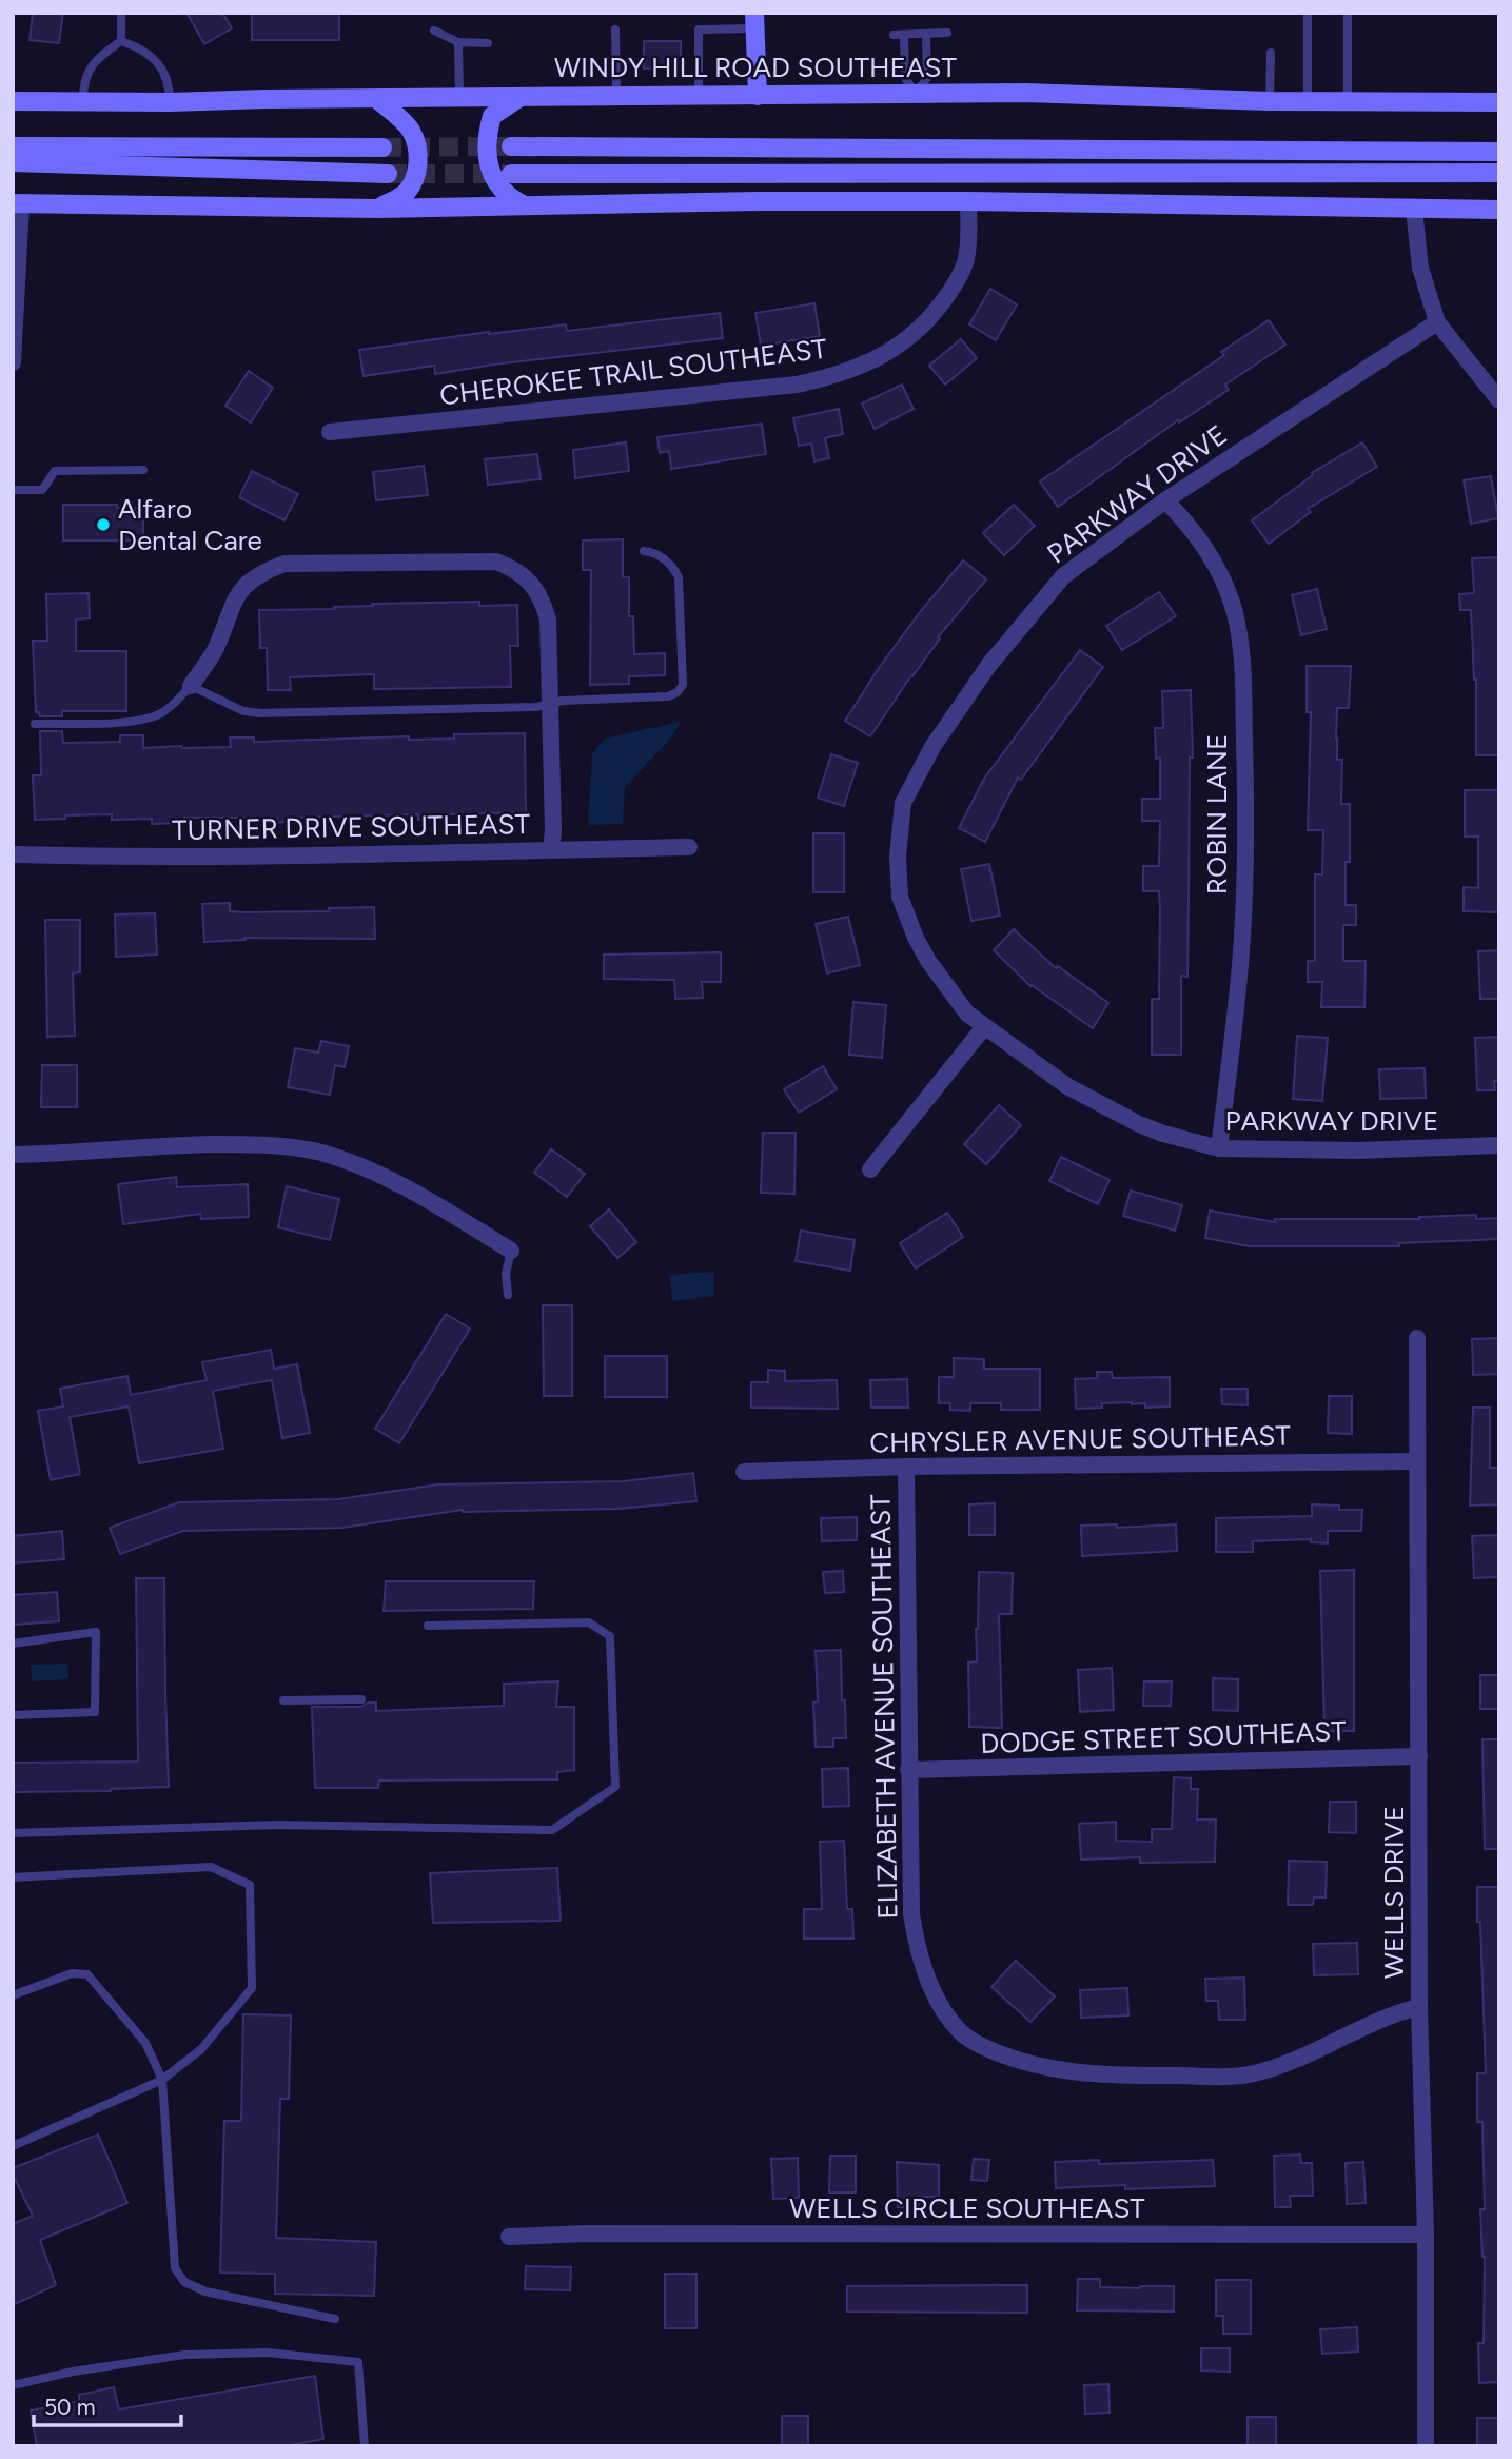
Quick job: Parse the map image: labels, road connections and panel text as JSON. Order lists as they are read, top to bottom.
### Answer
{
  "streets": {
    "street": [
      "WINDY HILL ROAD SOUTHEAST",
      "CHEROKEE TRAIL SOUTHEAST",
      "PARKWAY DRIVE",
      "ROBIN LANE",
      "TURNER DRIVE SOUTHEAST",
      "CHRYSLER AVENUE SOUTHEAST",
      "ELIZABETH AVENUE SOUTHEAST",
      "DODGE STREET SOUTHEAST",
      "WELLS DRIVE",
      "WELLS CIRCLE SOUTHEAST"
    ]
  },
  "crossings": [
    ["PARKWAY DRIVE", "ROBIN LANE"],
    ["CHRYSLER AVENUE SOUTHEAST", "ELIZABETH AVENUE SOUTHEAST"],
    ["CHRYSLER AVENUE SOUTHEAST", "WELLS DRIVE"],
    ["ELIZABETH AVENUE SOUTHEAST", "DODGE STREET SOUTHEAST"],
    ["ELIZABETH AVENUE SOUTHEAST", "WELLS DRIVE"],
    ["DODGE STREET SOUTHEAST", "WELLS DRIVE"],
    ["WELLS DRIVE", "WELLS CIRCLE SOUTHEAST"]
  ],
  "places": ["Alfaro Dental Care"],
  "scale_bar": "50 m"
}
